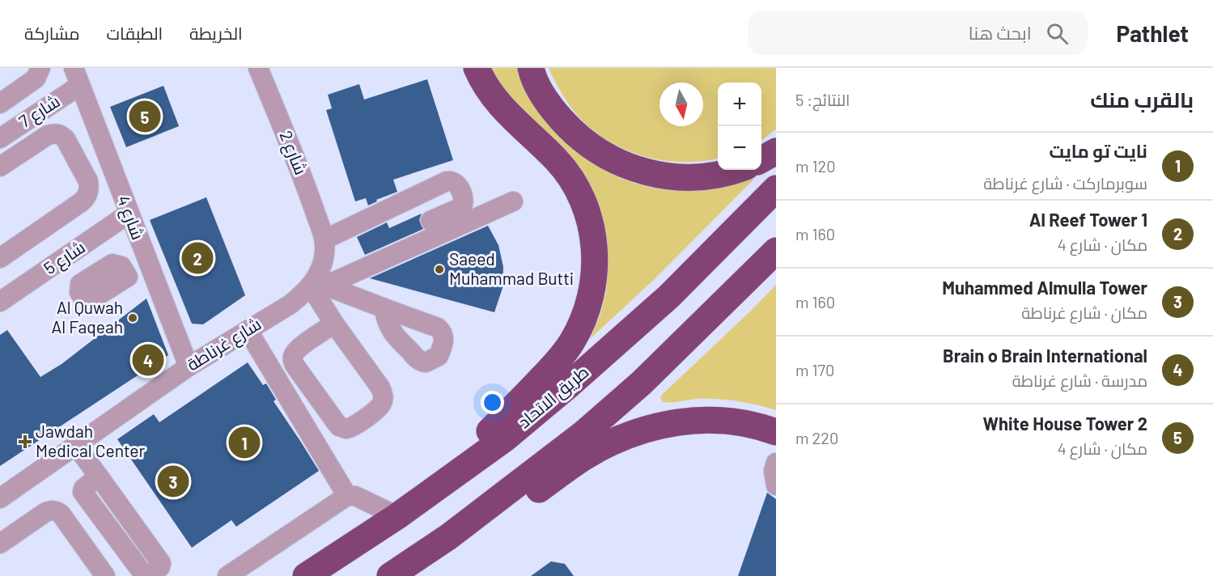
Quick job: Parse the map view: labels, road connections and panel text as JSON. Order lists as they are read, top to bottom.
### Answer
{
  "streets": {
    "highway": ["طريق الاتحاد"],
    "street": [
      "شارع 7",
      "شارع 2",
      "شارع 4",
      "شارع 5",
      "شارع غرناطة"
    ]
  },
  "crossings": [
    ["شارع 7", "شارع 4"],
    ["شارع 2", "شارع غرناطة"],
    ["شارع 4", "شارع 5"],
    ["شارع 4", "شارع غرناطة"]
  ],
  "places": {
    "other": ["Saeed Muhammad Butti", "Al Quwah Al Faqeah"],
    "health": ["Jawdah Medical Center"]
  },
  "north": "bottom",
  "page": {
    "header": "Pathlet",
    "search": "ابحث هنا",
    "nav": ["الخريطة", "الطبقات", "مشاركة"],
    "heading": ["بالقرب منك", "النتائج: 5"],
    "map_buttons": ["+", "−"],
    "pins": [
      "5",
      "2",
      "4",
      "1",
      "3"
    ],
    "list": [
      {
        "mark": "1",
        "name": "نايت تو مايت",
        "note": "سوبرماركت · شارع غرناطة",
        "value": "120 m"
      },
      {
        "mark": "2",
        "name": "Al Reef Tower 1",
        "note": "مكان · شارع 4",
        "value": "160 m"
      },
      {
        "mark": "3",
        "name": "Muhammed Almulla Tower",
        "note": "مكان · شارع غرناطة",
        "value": "160 m"
      },
      {
        "mark": "4",
        "name": "Brain o Brain International",
        "note": "مدرسة · شارع غرناطة",
        "value": "170 m"
      },
      {
        "mark": "5",
        "name": "White House Tower 2",
        "note": "مكان · شارع 4",
        "value": "220 m"
      }
    ]
  }
}
